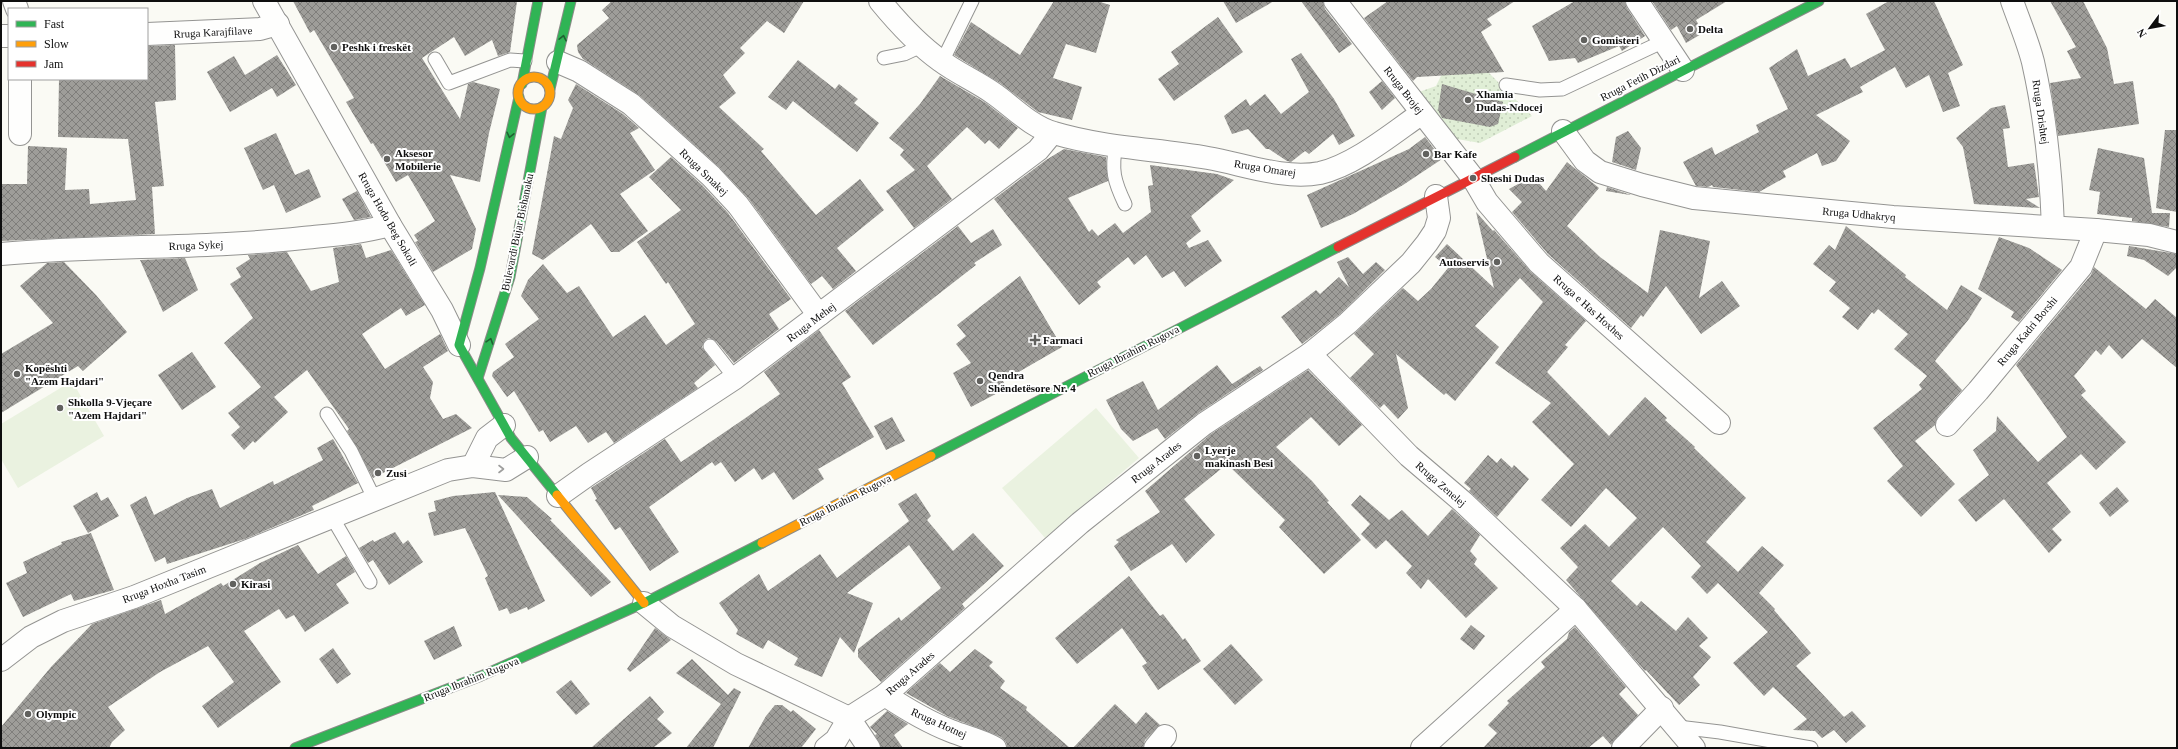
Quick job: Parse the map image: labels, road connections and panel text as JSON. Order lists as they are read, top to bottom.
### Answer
{
  "streets": {
    "main road": [
      "Rruga Fetih Dizdari",
      "Rruga Hodo Beg Sokoli",
      "Bulevardi Bujar Bishanaku",
      "Rruga Ibrahim Rugova"
    ],
    "street": [
      "Rruga Karajfilave",
      "Rruga Brojej",
      "Rruga Drishtej",
      "Rruga Omarej",
      "Rruga Smakej",
      "Rruga Udhakryq",
      "Rruga Sykej",
      "Rruga e Has Hoxhes",
      "Rruga Mehej",
      "Rruga Kadri Borshi",
      "Rruga Arades",
      "Rruga Zenelej",
      "Rruga Hoxha Tasim",
      "Rruga Hotnej"
    ]
  },
  "crossings": [
    ["Rruga Karajfilave", "Rruga Hodo Beg Sokoli"],
    ["Rruga Fetih Dizdari", "Rruga Brojej"],
    ["Rruga Fetih Dizdari", "Rruga Udhakryq"],
    ["Rruga Fetih Dizdari", "Rruga e Has Hoxhes"],
    ["Rruga Fetih Dizdari", "Rruga Ibrahim Rugova"],
    ["Rruga Brojej", "Rruga Omarej"],
    ["Rruga Brojej", "Rruga e Has Hoxhes"],
    ["Rruga Brojej", "Rruga Ibrahim Rugova"],
    ["Rruga Drishtej", "Rruga Udhakryq"],
    ["Rruga Omarej", "Rruga Mehej"],
    ["Rruga Smakej", "Rruga Mehej"],
    ["Rruga Udhakryq", "Rruga Kadri Borshi"],
    ["Rruga Hodo Beg Sokoli", "Bulevardi Bujar Bishanaku"],
    ["Rruga Hodo Beg Sokoli", "Rruga Sykej"],
    ["Rruga e Has Hoxhes", "Rruga Ibrahim Rugova"],
    ["Rruga Ibrahim Rugova", "Rruga Arades"],
    ["Rruga Arades", "Rruga Zenelej"],
    ["Rruga Arades", "Rruga Hotnej"]
  ],
  "places": {
    "other": [
      "Delta",
      "Gomisteri",
      "Peshk i freskët",
      "Xhamia Dudas-Ndocej",
      "Bar Kafe",
      "Aksesor Mobilerie",
      "Sheshi Dudas",
      "Autoservis",
      "Kopështi \"Azem Hajdari\"",
      "Qendra Shëndetësore Nr. 4",
      "Shkolla 9-Vjeçare \"Azem Hajdari\"",
      "Lyerje makinash Besi",
      "Zusi",
      "Kirasi",
      "Olympic"
    ],
    "health": ["Farmaci"]
  },
  "legend": ["Fast", "Slow", "Jam"],
  "north": "bottom left"
}
